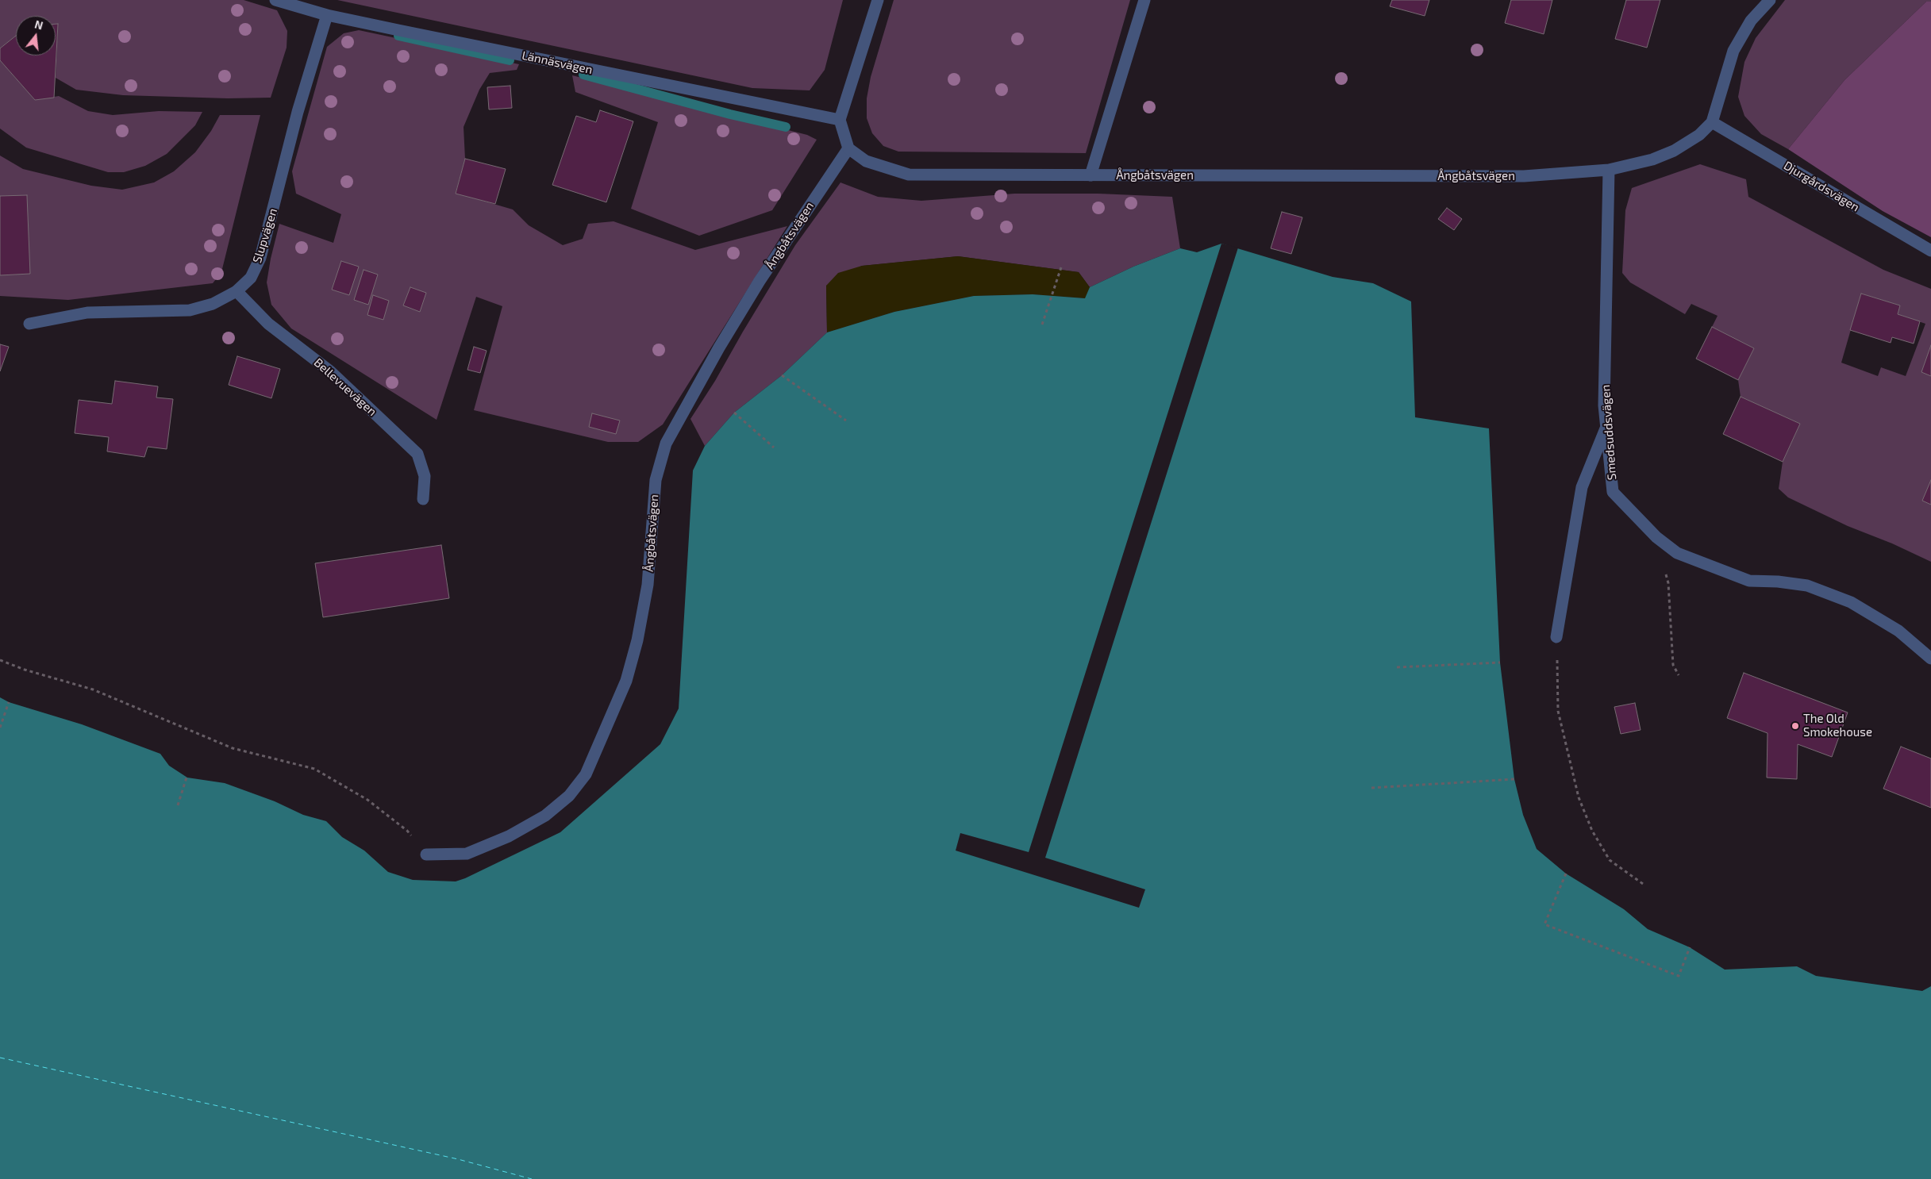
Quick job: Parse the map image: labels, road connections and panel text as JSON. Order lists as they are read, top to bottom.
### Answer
{
  "streets": {
    "street": [
      "Lännäsvägen",
      "Ångbåtsvägen",
      "Djurgårdsvägen",
      "Slupvägen",
      "Bellevuevägen",
      "Smedsuddsvägen"
    ]
  },
  "crossings": [
    ["Lännäsvägen", "Slupvägen"],
    ["Ångbåtsvägen", "Djurgårdsvägen"],
    ["Ångbåtsvägen", "Smedsuddsvägen"],
    ["Slupvägen", "Bellevuevägen"]
  ],
  "places": ["The Old Smokehouse"],
  "north": "top"
}
